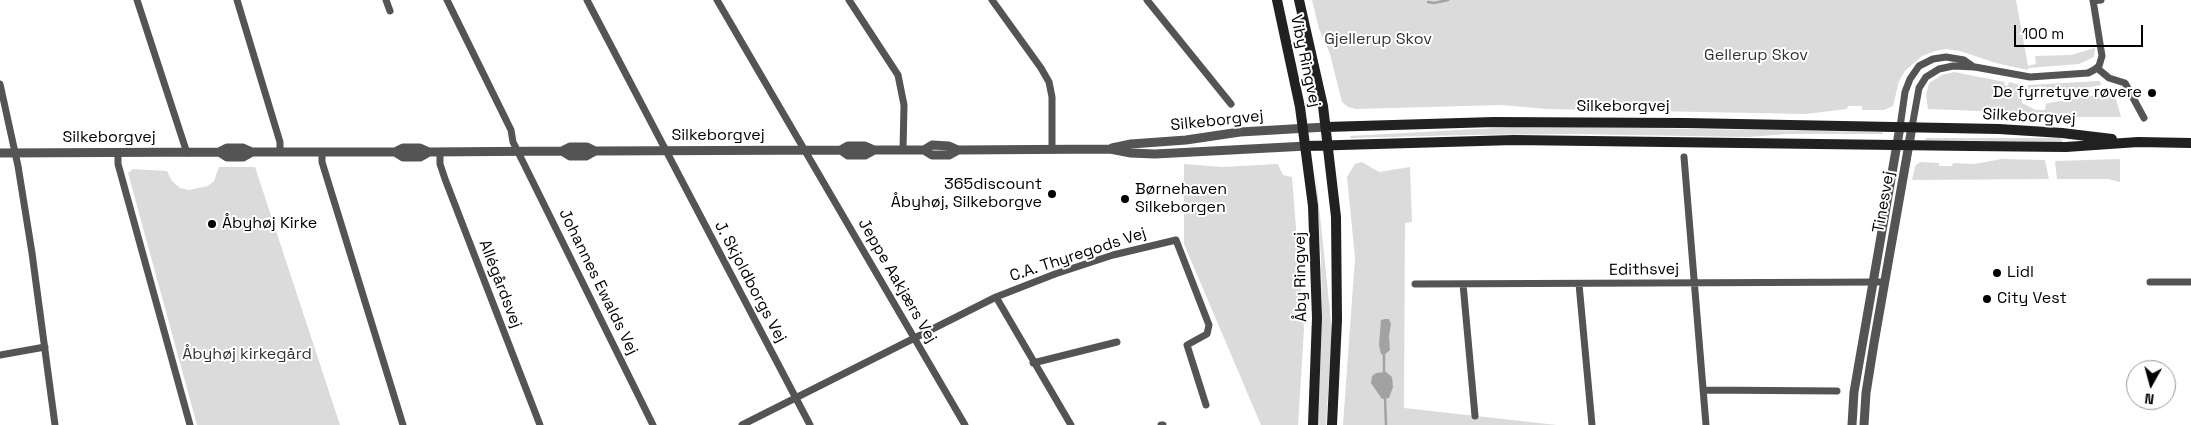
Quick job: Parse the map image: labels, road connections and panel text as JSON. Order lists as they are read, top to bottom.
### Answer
{
  "streets": {
    "main road": ["Viby Ringvej", "Silkeborgvej", "Åby Ringvej"],
    "street": [
      "Tinesvej",
      "C.A. Thyregods Vej",
      "Edithsvej",
      "Jeppe Aakjærs Vej",
      "Johannes Ewalds Vej",
      "J. Skjoldborgs Vej",
      "Allégårdsvej"
    ]
  },
  "crossings": [
    ["Viby Ringvej", "Silkeborgvej"],
    ["Viby Ringvej", "Åby Ringvej"],
    ["Silkeborgvej", "Tinesvej"],
    ["Silkeborgvej", "Åby Ringvej"],
    ["Silkeborgvej", "Jeppe Aakjærs Vej"],
    ["Silkeborgvej", "Johannes Ewalds Vej"],
    ["Silkeborgvej", "J. Skjoldborgs Vej"],
    ["Silkeborgvej", "Allégårdsvej"],
    ["Tinesvej", "Edithsvej"],
    ["C.A. Thyregods Vej", "Jeppe Aakjærs Vej"],
    ["C.A. Thyregods Vej", "J. Skjoldborgs Vej"]
  ],
  "parks": ["Gjellerup Skov", "Gellerup Skov", "Åbyhøj kirkegård"],
  "places": [
    "De fyrretyve røvere",
    "365discount Åbyhøj, Silkeborgve",
    "Børnehaven Silkeborgen",
    "Åbyhøj Kirke",
    "Lidl",
    "City Vest"
  ],
  "scale_bar": "100 m",
  "north": "bottom"
}
